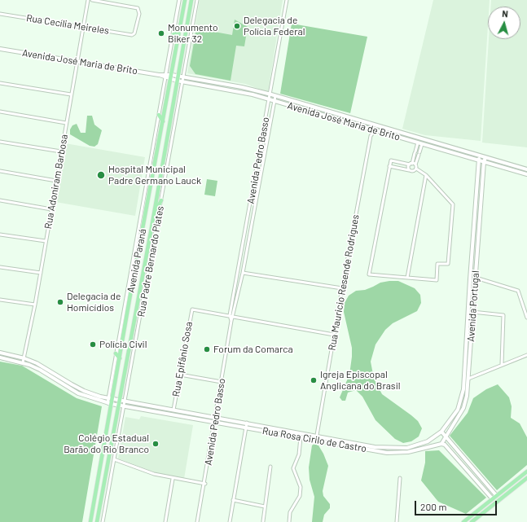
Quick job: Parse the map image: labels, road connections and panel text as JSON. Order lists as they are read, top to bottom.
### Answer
{
  "streets": {
    "main road": [
      "Avenida José Maria de Brito",
      "Avenida Paraná",
      "Avenida Portugal",
      "Rua Rosa Cirilo de Castro"
    ],
    "street": [
      "Rua Cecília Meireles",
      "Avenida Pedro Basso",
      "Rua Adoniram Barbosa",
      "Rua Padre Bernardo Plates",
      "Rua Mauricio Resende Rodrigues",
      "Rua Epifânio Sosa"
    ]
  },
  "crossings": [
    ["Rua Cecília Meireles", "Rua Adoniram Barbosa"],
    ["Avenida José Maria de Brito", "Avenida Pedro Basso"],
    ["Avenida José Maria de Brito", "Rua Adoniram Barbosa"],
    ["Avenida José Maria de Brito", "Avenida Paraná"],
    ["Avenida José Maria de Brito", "Rua Padre Bernardo Plates"],
    ["Avenida José Maria de Brito", "Rua Mauricio Resende Rodrigues"],
    ["Avenida José Maria de Brito", "Avenida Portugal"],
    ["Avenida Pedro Basso", "Rua Epifânio Sosa"],
    ["Avenida Pedro Basso", "Rua Rosa Cirilo de Castro"],
    ["Rua Adoniram Barbosa", "Rua Rosa Cirilo de Castro"],
    ["Avenida Paraná", "Rua Rosa Cirilo de Castro"],
    ["Rua Padre Bernardo Plates", "Rua Rosa Cirilo de Castro"],
    ["Rua Mauricio Resende Rodrigues", "Rua Rosa Cirilo de Castro"],
    ["Avenida Portugal", "Rua Rosa Cirilo de Castro"]
  ],
  "places": [
    "Delegacia de Polícia Federal",
    "Monumento Biker 32",
    "Hospital Municipal Padre Germano Lauck",
    "Delegacia de Homicídios",
    "Polícia Civil",
    "Forum da Comarca",
    "Igreja Episcopal Anglicana do Brasil",
    "Colégio Estadual Barão do Rio Branco"
  ],
  "scale_bar": "200 m",
  "north": "top"
}
